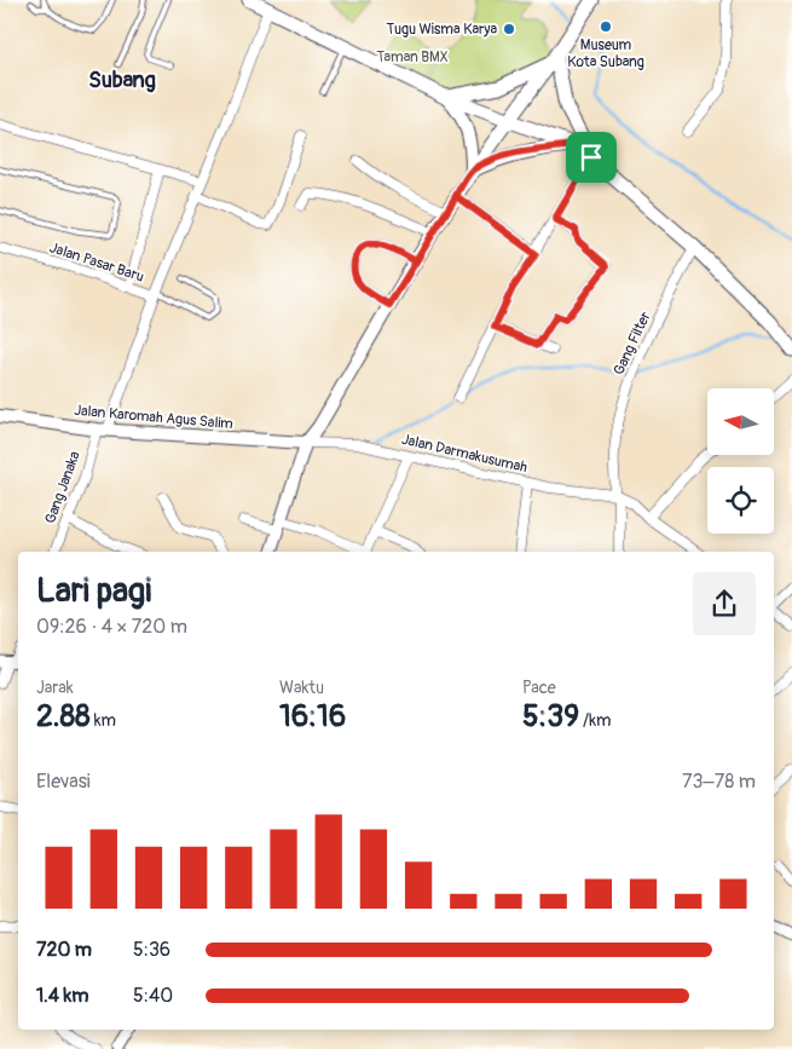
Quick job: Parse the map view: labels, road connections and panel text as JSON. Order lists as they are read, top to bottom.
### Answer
{
  "streets": {
    "main road": ["Jalan Karomah Agus Salim"],
    "street": [
      "Jalan Pasar Baru",
      "Gang Filter",
      "Jalan Darmakusumah",
      "Gang Janaka"
    ]
  },
  "crossings": [
    ["Jalan Pasar Baru", "Jalan Karomah Agus Salim"],
    ["Jalan Pasar Baru", "Gang Janaka"],
    ["Gang Filter", "Jalan Darmakusumah"],
    ["Jalan Karomah Agus Salim", "Jalan Darmakusumah"],
    ["Jalan Karomah Agus Salim", "Gang Janaka"]
  ],
  "districts": ["Subang"],
  "parks": ["Taman BMX"],
  "places": ["Museum Kota Subang", "Tugu Wisma Karya"],
  "north": "left",
  "page": {
    "heading": ["Lari pagi", "09:26 · 4 × 720 m"],
    "stats": [
      ["Jarak", "2.88 km"],
      ["Waktu", "16:16"],
      ["Pace", "5:39 /km"]
    ],
    "chart": ["Elevasi", "73–78 m"],
    "list": [
      {
        "name": "720 m",
        "note": "5:36"
      },
      {
        "name": "1.4 km",
        "note": "5:40"
      }
    ]
  }
}
